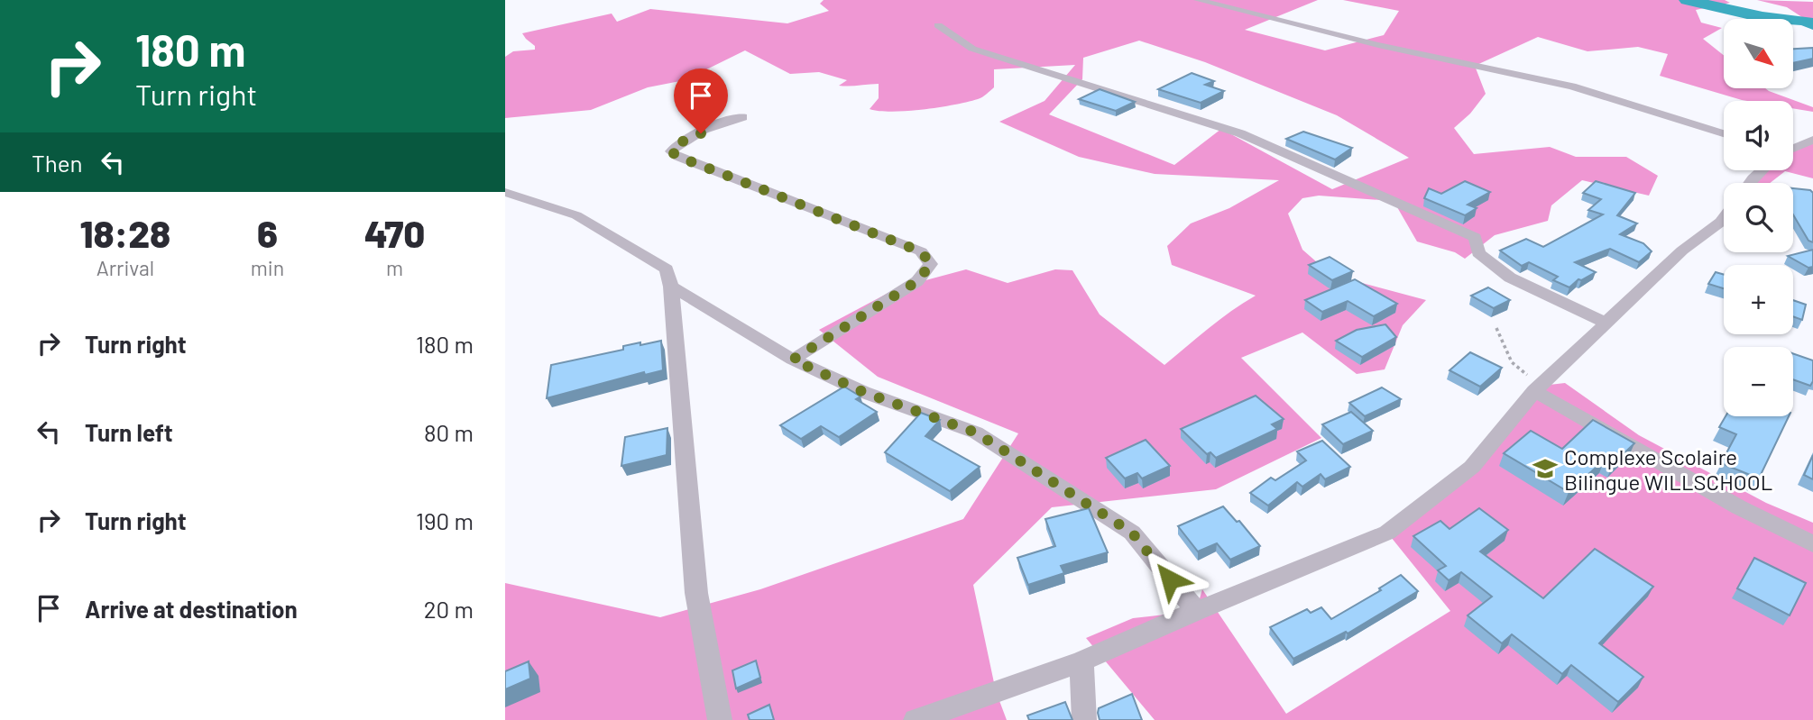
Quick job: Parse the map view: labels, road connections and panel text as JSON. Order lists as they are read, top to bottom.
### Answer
{
  "places": {
    "school or university": ["Complexe Scolaire Bilingue WILLSCHOOL"]
  },
  "north": "bottom right",
  "page": {
    "turn": ["180 m", "Turn right"],
    "map_buttons": ["+", "−"],
    "then": "Then",
    "eta": [
      "18:28",
      "Arrival",
      "6",
      "min",
      "470",
      "m"
    ],
    "list": [
      {
        "name": "Turn right",
        "value": "180 m"
      },
      {
        "name": "Turn left",
        "value": "80 m"
      },
      {
        "name": "Turn right",
        "value": "190 m"
      },
      {
        "name": "Arrive at destination",
        "value": "20 m"
      }
    ]
  }
}
